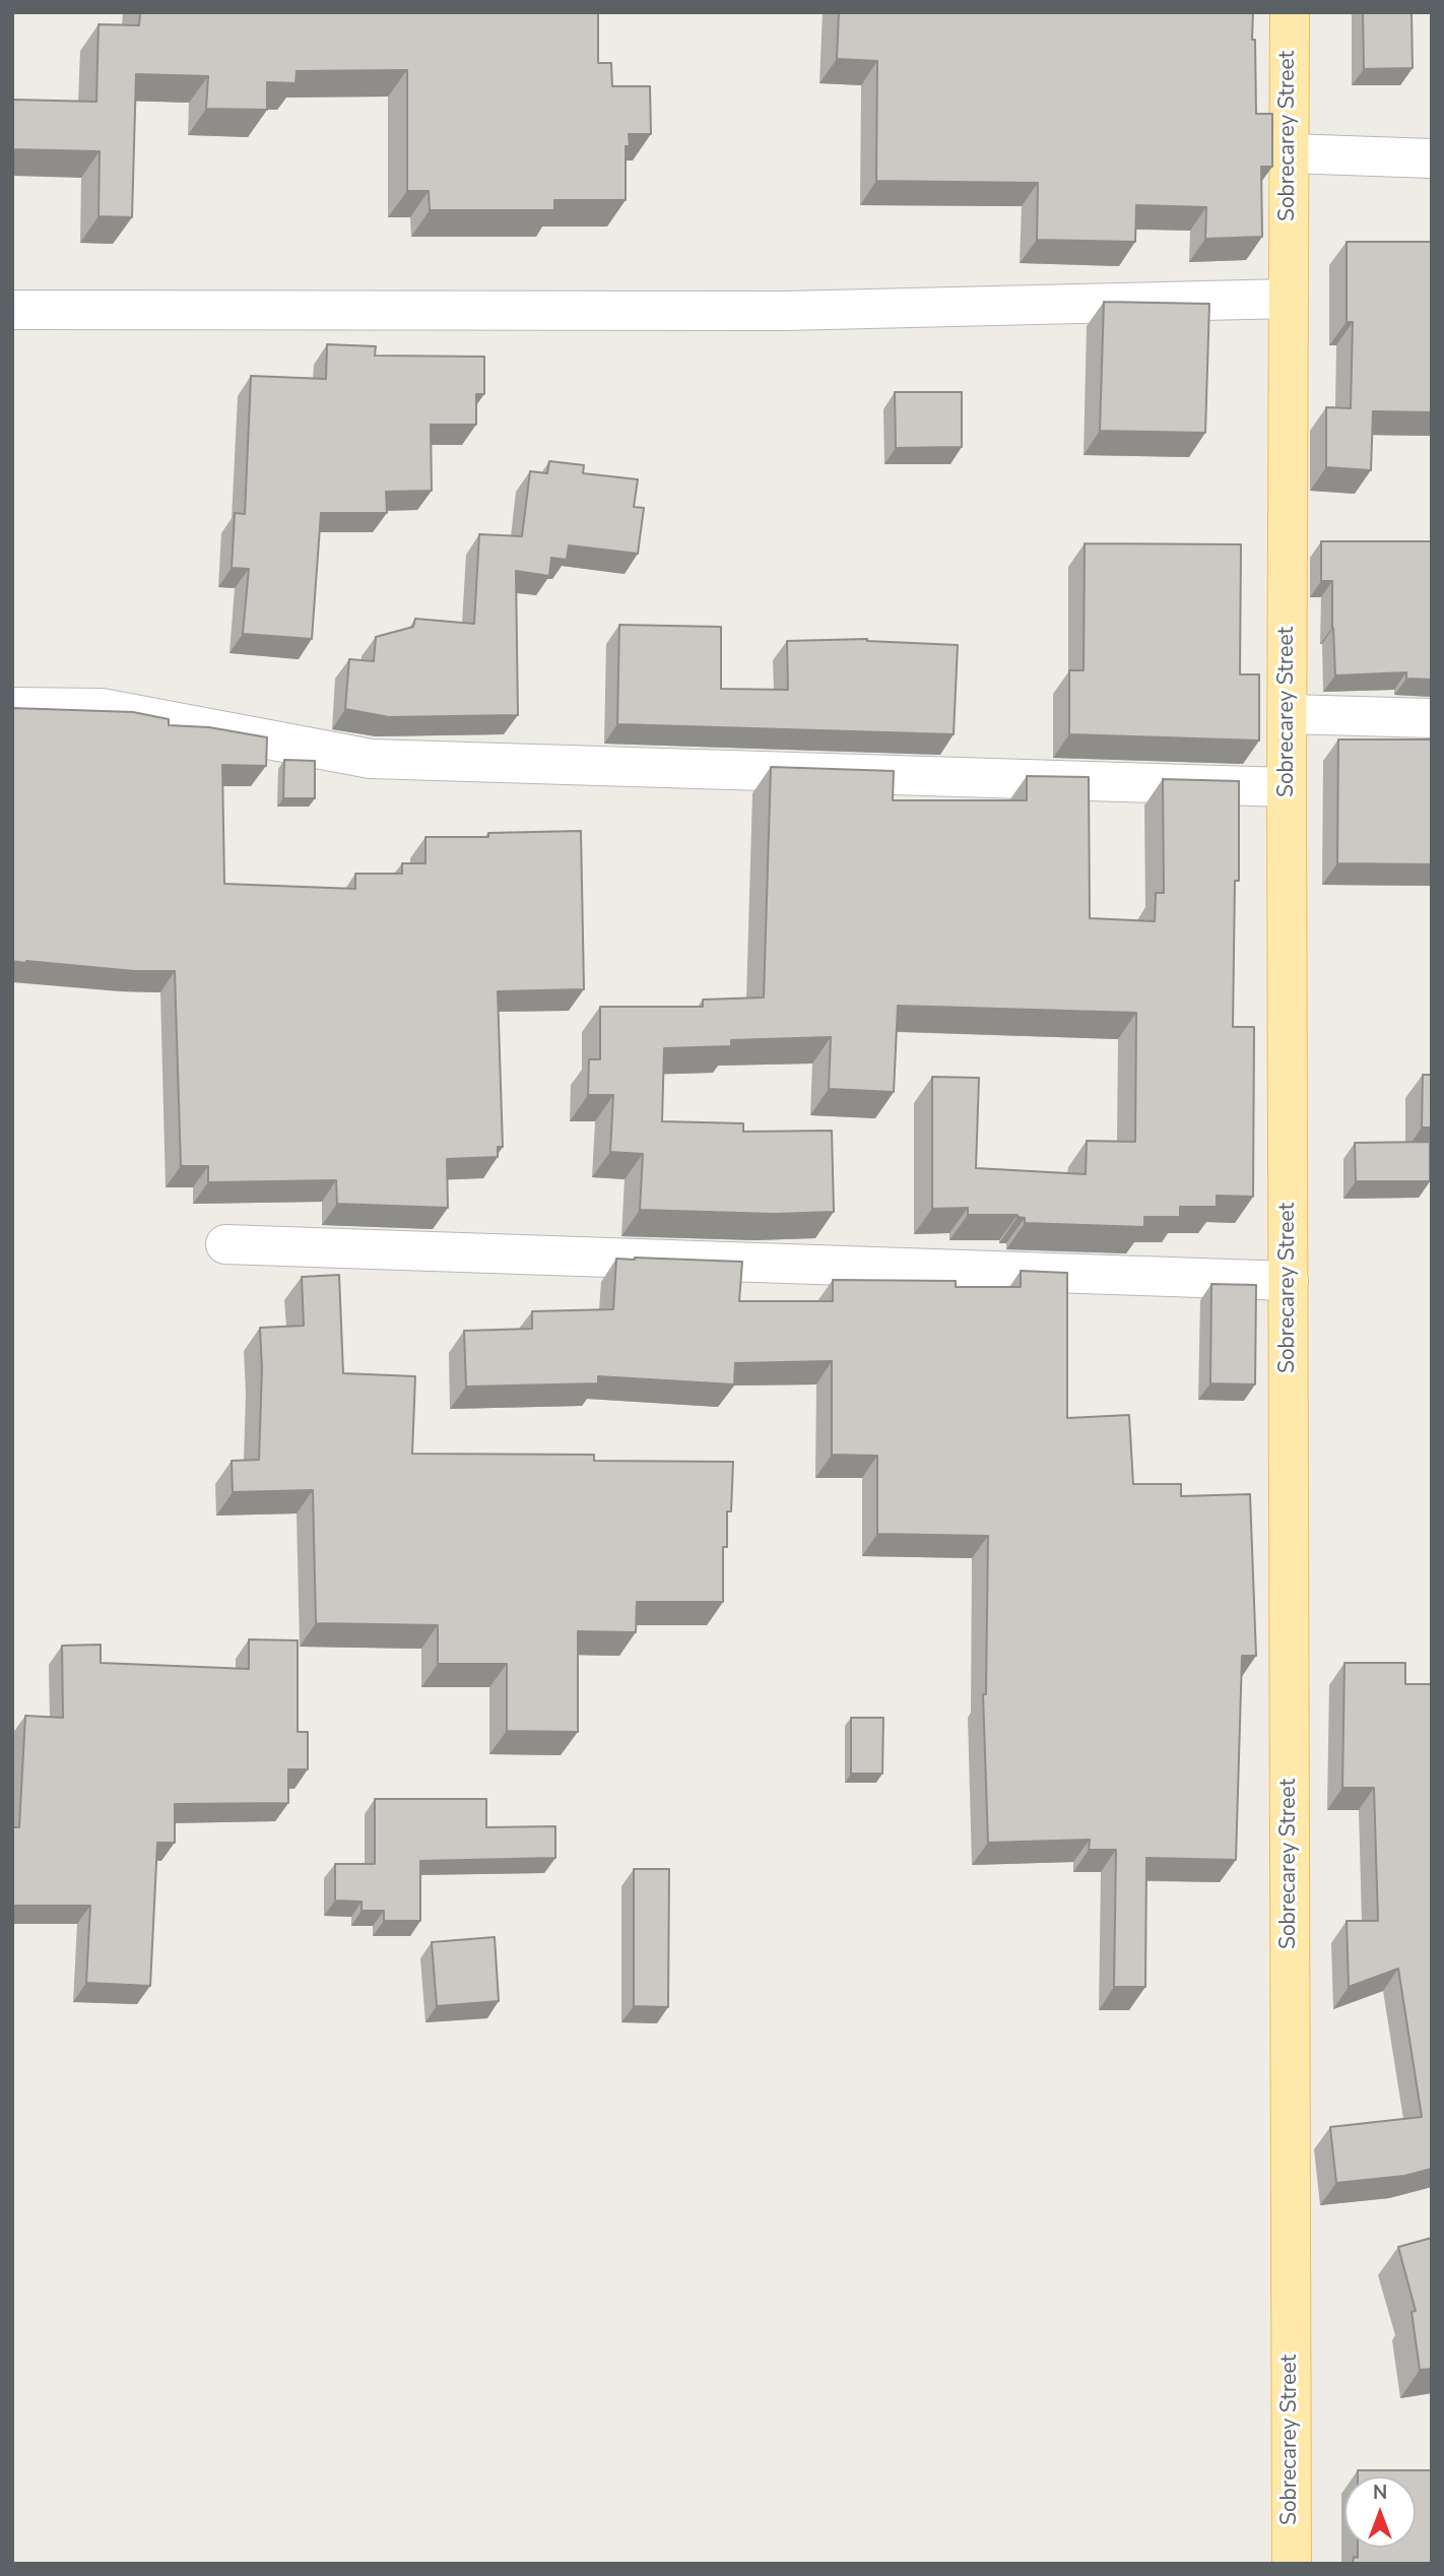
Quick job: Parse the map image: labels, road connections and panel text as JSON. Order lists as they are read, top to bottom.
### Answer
{
  "streets": {
    "main road": ["Sobrecarey Street"]
  },
  "north": "top"
}
